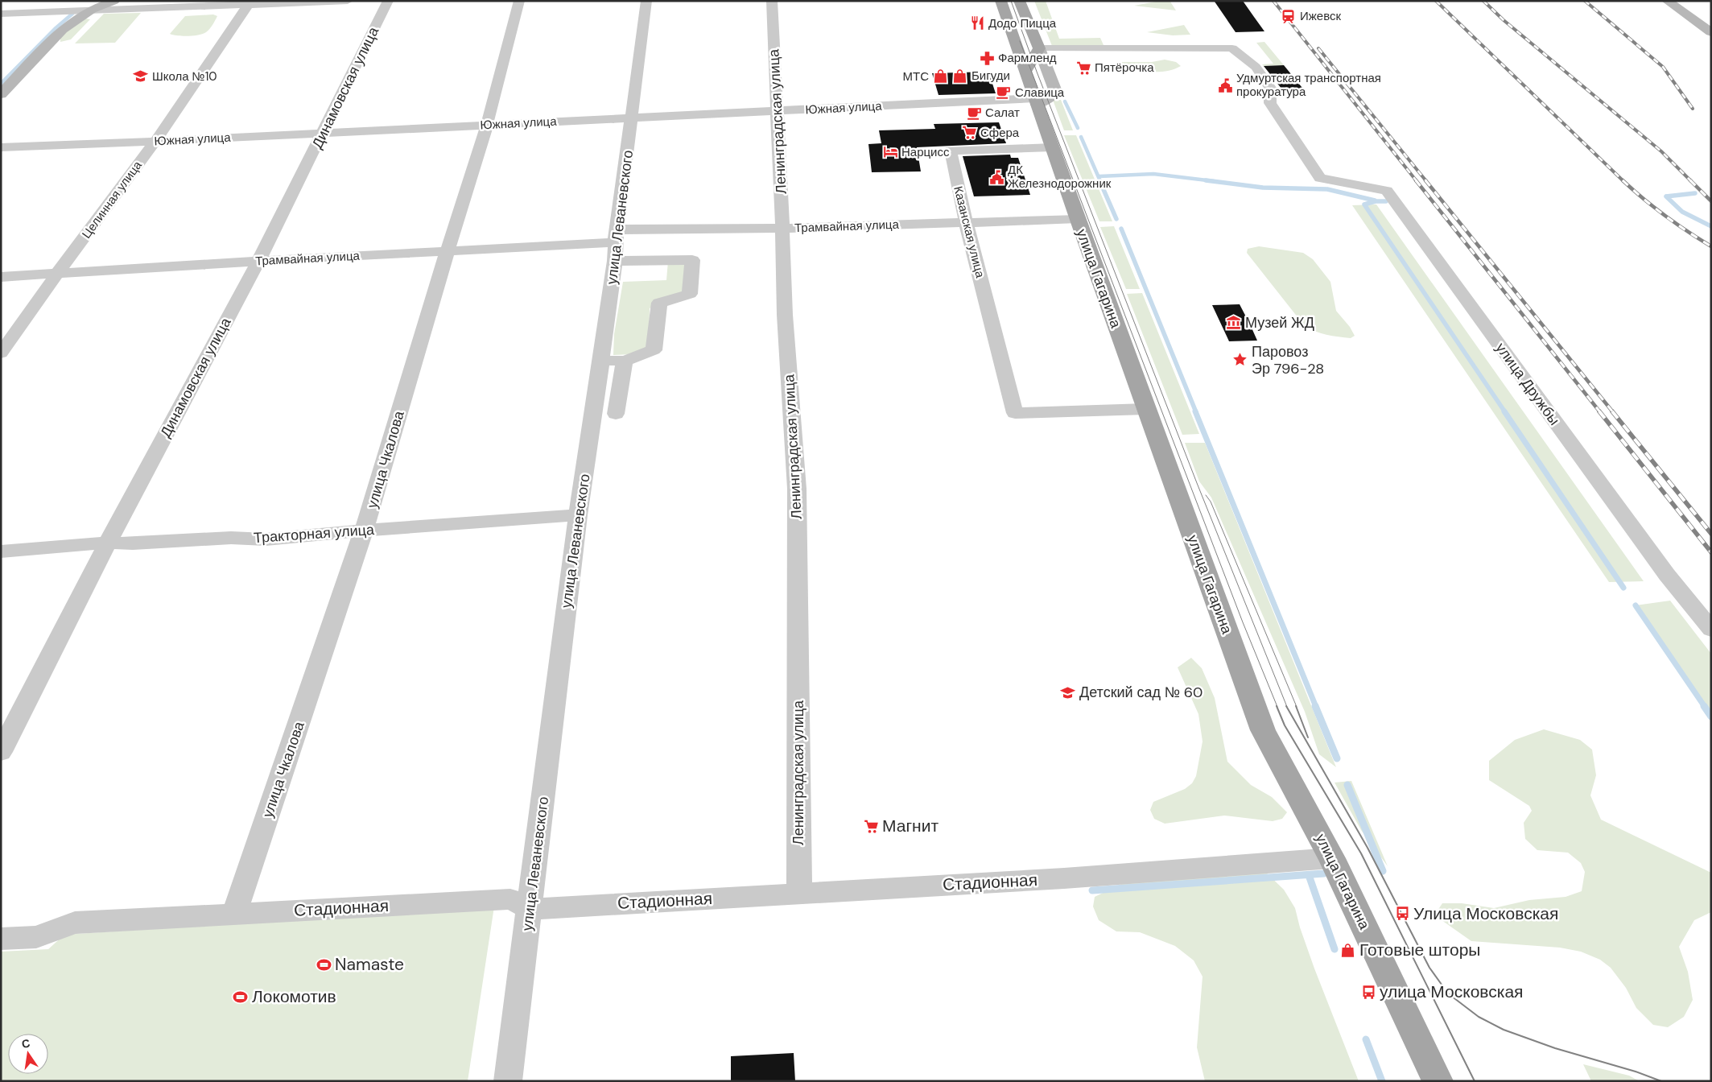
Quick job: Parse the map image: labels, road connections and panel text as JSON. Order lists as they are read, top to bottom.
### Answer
{
  "streets": {
    "main road": ["улица Гагарина"],
    "street": [
      "Динамовская улица",
      "Южная улица",
      "Ленинградская улица",
      "Целинная улица",
      "улица Леваневского",
      "Трамвайная улица",
      "Казанская улица",
      "улица Дружбы",
      "улица Чкалова",
      "Тракторная улица",
      "Стадионная"
    ]
  },
  "crossings": [
    ["Динамовская улица", "Южная улица"],
    ["Динамовская улица", "Трамвайная улица"],
    ["Динамовская улица", "Тракторная улица"],
    ["Южная улица", "Ленинградская улица"],
    ["Южная улица", "Целинная улица"],
    ["Южная улица", "улица Леваневского"],
    ["Южная улица", "улица Гагарина"],
    ["Южная улица", "улица Чкалова"],
    ["Ленинградская улица", "Трамвайная улица"],
    ["Ленинградская улица", "Стадионная"],
    ["Целинная улица", "Трамвайная улица"],
    ["улица Леваневского", "Трамвайная улица"],
    ["улица Леваневского", "Тракторная улица"],
    ["улица Леваневского", "Стадионная"],
    ["Трамвайная улица", "Казанская улица"],
    ["Трамвайная улица", "улица Гагарина"],
    ["Трамвайная улица", "улица Чкалова"],
    ["Казанская улица", "улица Гагарина"],
    ["улица Гагарина", "Стадионная"],
    ["улица Чкалова", "Тракторная улица"],
    ["улица Чкалова", "Стадионная"]
  ],
  "places": {
    "station": ["Ижевск"],
    "restaurant": ["Додо Пицца"],
    "pharmacy": ["Фармленд"],
    "supermarket": ["Пятёрочка", "Сфера", "Магнит"],
    "shop": ["Бигуди", "МТС", "Готовые шторы"],
    "school or university": ["Школа №10", "Детский сад № 60"],
    "public building": ["Удмуртская транспортная прокуратура", "ДК Железнодорожник"],
    "cafe": ["Славица", "Салат"],
    "hotel": ["Нарцисс"],
    "museum": ["Музей ЖД"],
    "place": ["Паровоз Эр 796-28"],
    "bus stop": ["Улица Московская", "улица Московская"],
    "sports": ["Namaste", "Локомотив"]
  },
  "north": "top"
}
